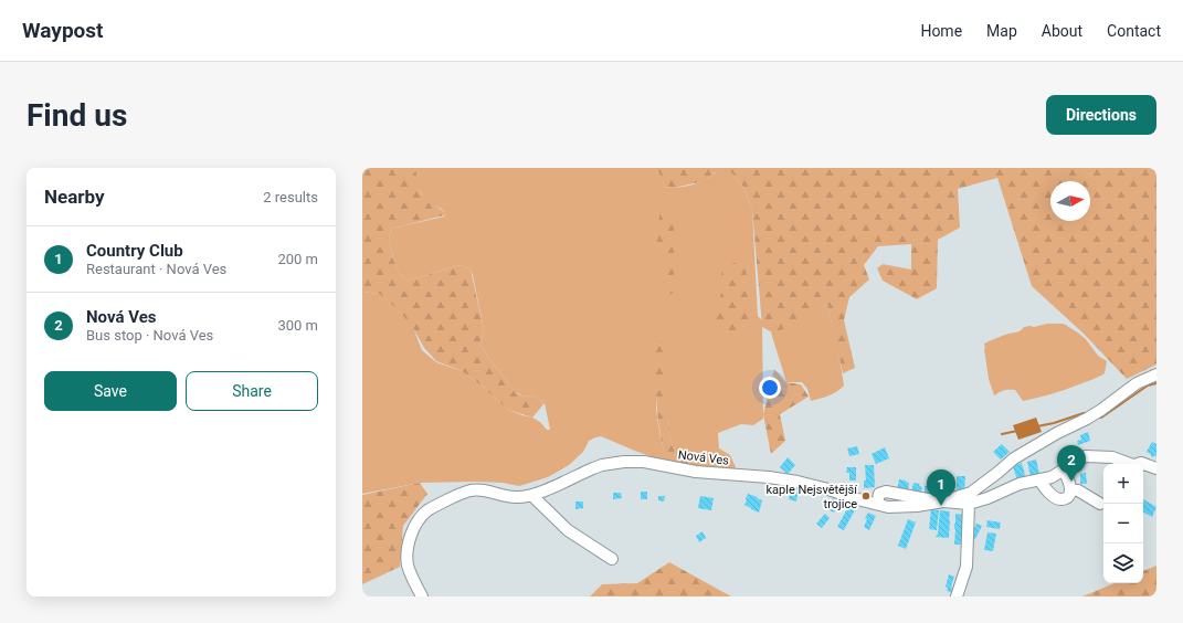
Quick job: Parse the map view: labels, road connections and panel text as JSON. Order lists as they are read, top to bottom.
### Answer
{
  "streets": {
    "street": ["Nová Ves"]
  },
  "places": ["kaple Nejsvětější trojice"],
  "north": "right",
  "page": {
    "header": "Waypost",
    "nav": [
      "Home",
      "Map",
      "About",
      "Contact"
    ],
    "buttons": [
      "Directions",
      ["Save", "Share"]
    ],
    "title": "Find us",
    "heading": ["Nearby", "2 results"],
    "list": [
      {
        "mark": "1",
        "name": "Country Club",
        "note": "Restaurant · Nová Ves",
        "value": "200 m"
      },
      {
        "mark": "2",
        "name": "Nová Ves",
        "note": "Bus stop · Nová Ves",
        "value": "300 m"
      }
    ],
    "pins": ["2", "1"],
    "map_buttons": ["+", "−"]
  }
}
